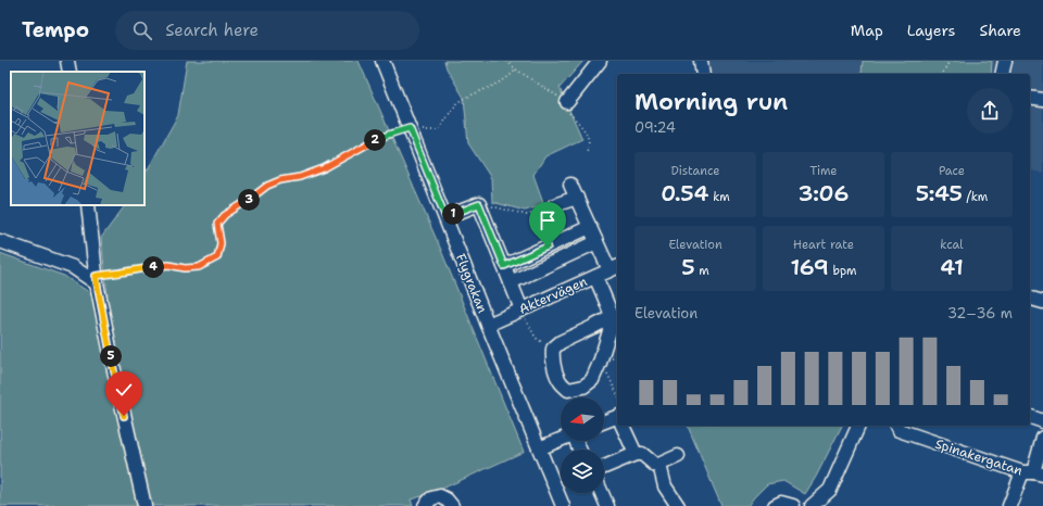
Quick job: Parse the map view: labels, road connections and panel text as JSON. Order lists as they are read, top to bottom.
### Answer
{
  "streets": {
    "street": ["Flygrakan", "Aktervägen", "Spinakergatan"]
  },
  "crossings": [
    ["Flygrakan", "Aktervägen"]
  ],
  "north": "left",
  "page": {
    "header": "Tempo",
    "search": "Search here",
    "nav": ["Map", "Layers", "Share"],
    "heading": ["Morning run", "09:24"],
    "pins": [
      "2",
      "3",
      "1",
      "4",
      "5"
    ],
    "stats": [
      ["Distance", "0.54 km"],
      ["Time", "3:06"],
      ["Pace", "5:45 /km"],
      ["Elevation", "5 m"],
      ["Heart rate", "169 bpm"],
      ["kcal", "41"]
    ],
    "chart": ["Elevation", "32–36 m"]
  }
}
